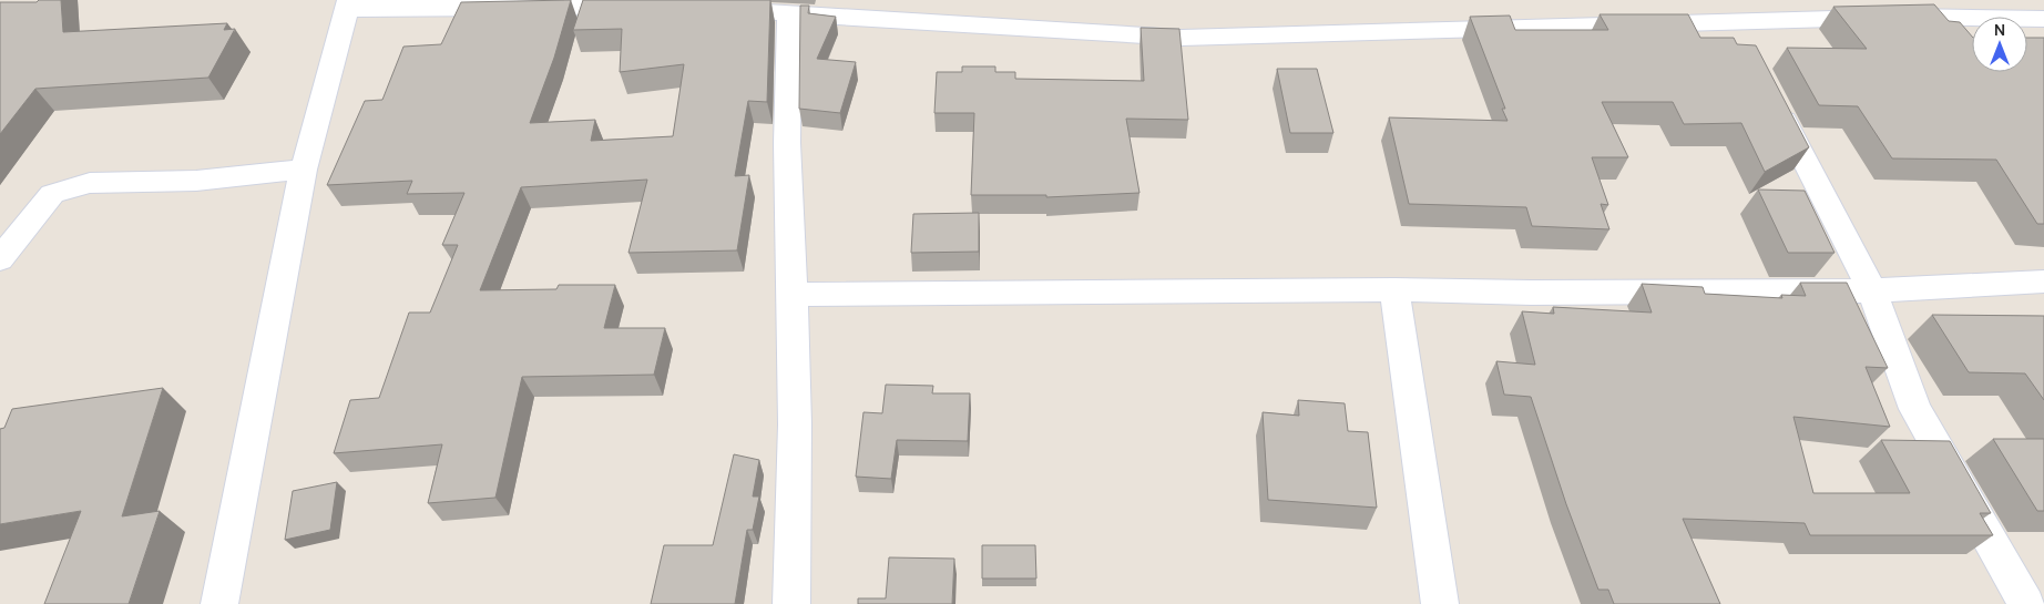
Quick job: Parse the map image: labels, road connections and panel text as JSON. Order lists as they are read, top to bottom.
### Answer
{
  "north": "top"
}
